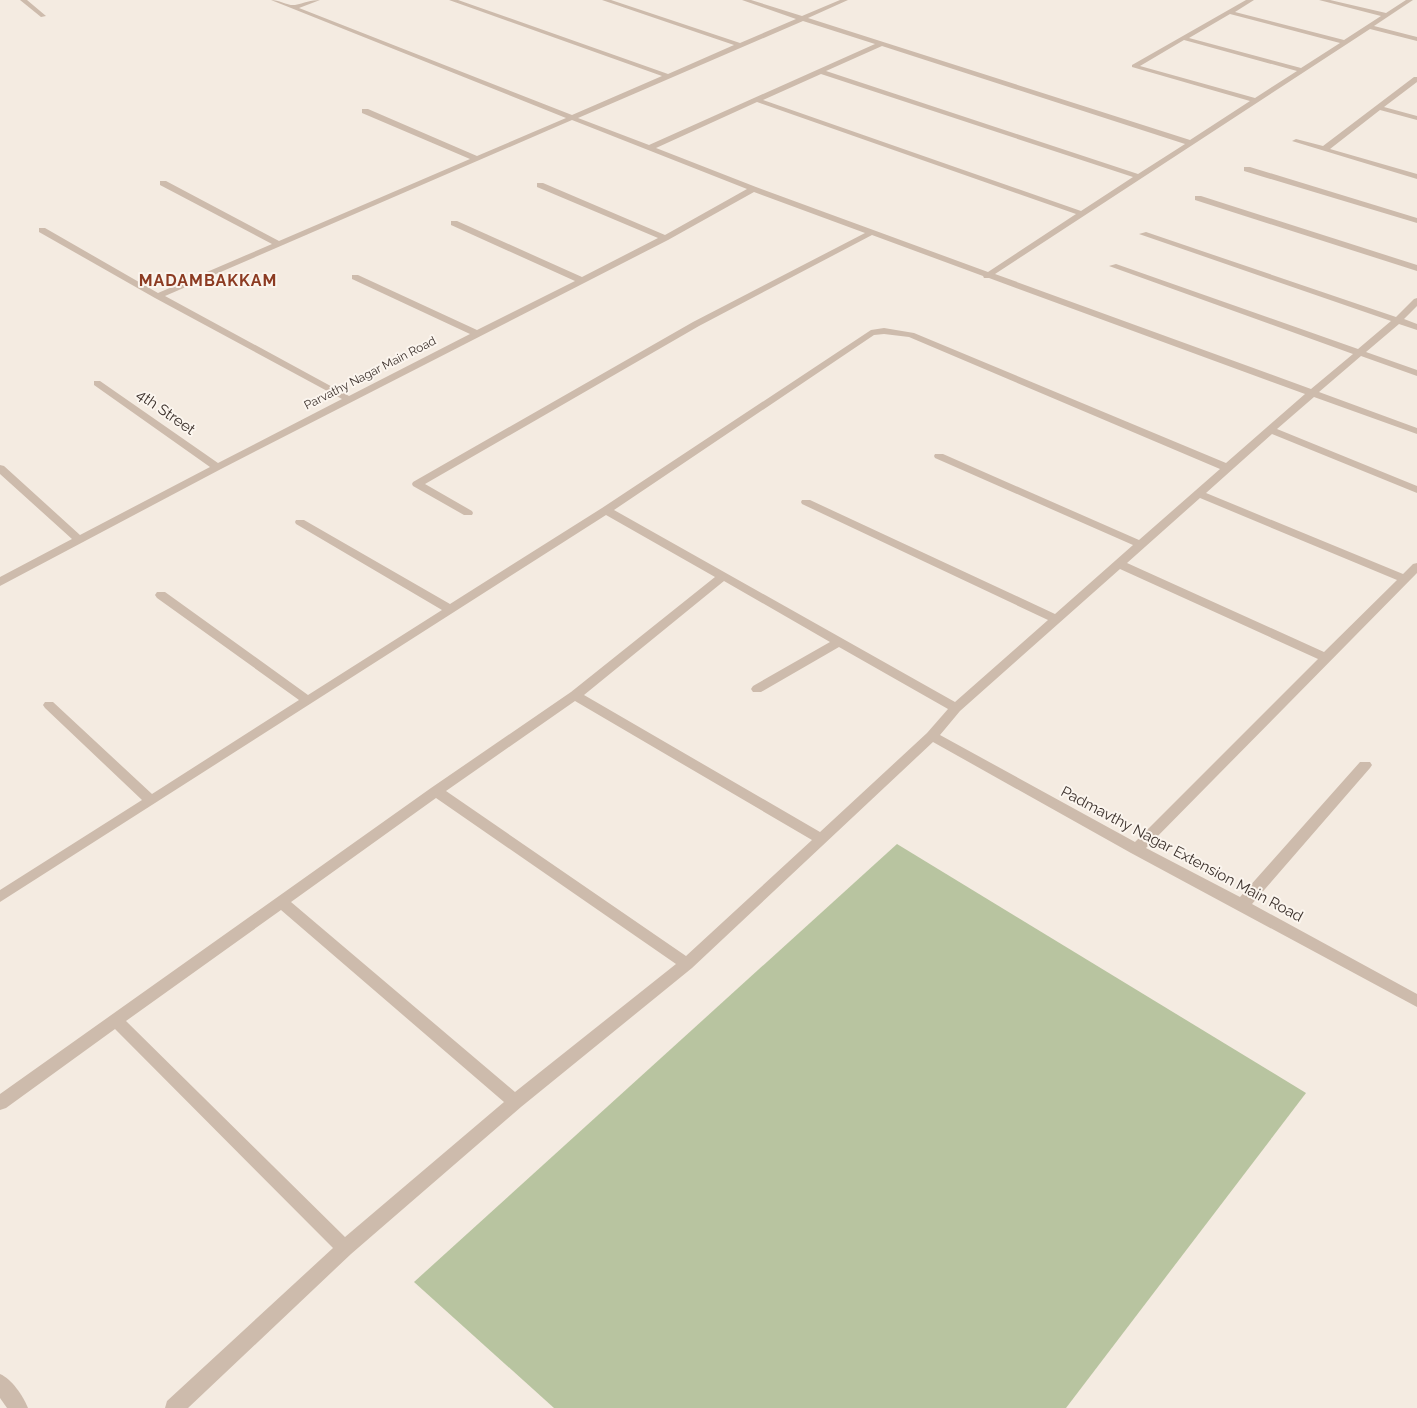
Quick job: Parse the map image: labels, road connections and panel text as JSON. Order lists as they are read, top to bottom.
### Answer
{
  "streets": {
    "street": ["Parvathy Nagar Main Road", "4th Street", "Padmavthy Nagar Extension Main Road"]
  },
  "crossings": [
    ["Parvathy Nagar Main Road", "4th Street"]
  ],
  "districts": ["MADAMBAKKAM"]
}
